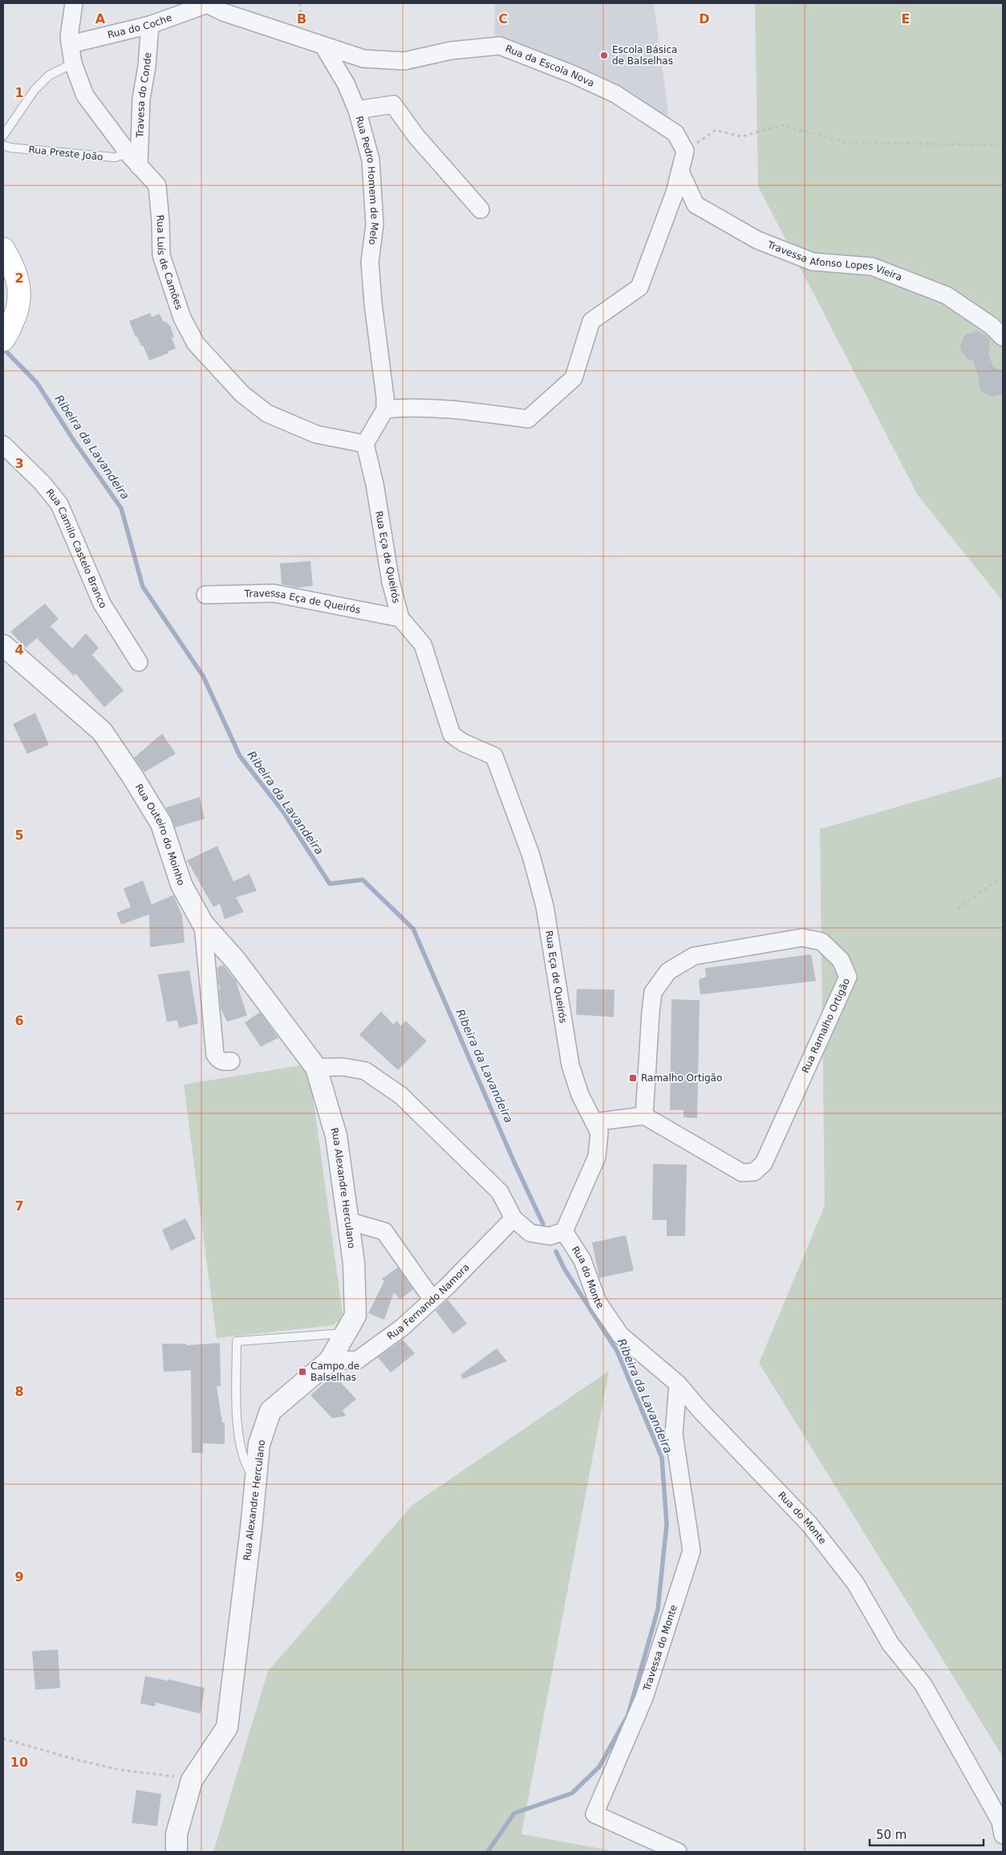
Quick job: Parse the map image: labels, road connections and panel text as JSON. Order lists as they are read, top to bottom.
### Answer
{
  "streets": {
    "street": [
      "Rua do Coche",
      "Rua da Escola Nova",
      "Travesa do Conde",
      "Rua Pedro Homem de Melo",
      "Travessa Afonso Lopes Vieira",
      "Rua Luís de Camões",
      "Rua Camilo Castelo Branco",
      "Rua Eça de Queirós",
      "Travessa Eça de Queirós",
      "Rua Outeiro do Moinho",
      "Rua Ramalho Ortigão",
      "Rua Alexandre Herculano",
      "Rua do Monte",
      "Rua Fernando Namora",
      "Travessa do Monte"
    ],
    "lane": ["Rua Preste João"]
  },
  "crossings": [
    ["Rua do Coche", "Travesa do Conde"],
    ["Rua do Coche", "Rua Luís de Camões"],
    ["Rua da Escola Nova", "Rua Pedro Homem de Melo"],
    ["Travesa do Conde", "Rua Preste João"],
    ["Travesa do Conde", "Rua Luís de Camões"],
    ["Rua Preste João", "Rua Luís de Camões"],
    ["Rua Luís de Camões", "Rua Eça de Queirós"],
    ["Rua Eça de Queirós", "Travessa Eça de Queirós"],
    ["Rua Eça de Queirós", "Rua do Monte"],
    ["Rua Outeiro do Moinho", "Rua Alexandre Herculano"],
    ["Rua Alexandre Herculano", "Rua Fernando Namora"],
    ["Rua do Monte", "Travessa do Monte"]
  ],
  "water": ["Ribeira da Lavandeira"],
  "places": {
    "other": ["Escola Básica de Balselhas"],
    "transit": ["Ramalho Ortigão", "Campo de Balselhas"]
  },
  "scale_bar": "50 m",
  "grid": {
    "columns": [
      "A",
      "B",
      "C",
      "D",
      "E"
    ],
    "rows": [
      "1",
      "2",
      "3",
      "4",
      "5",
      "6",
      "7",
      "8",
      "9",
      "10"
    ]
  }
}
